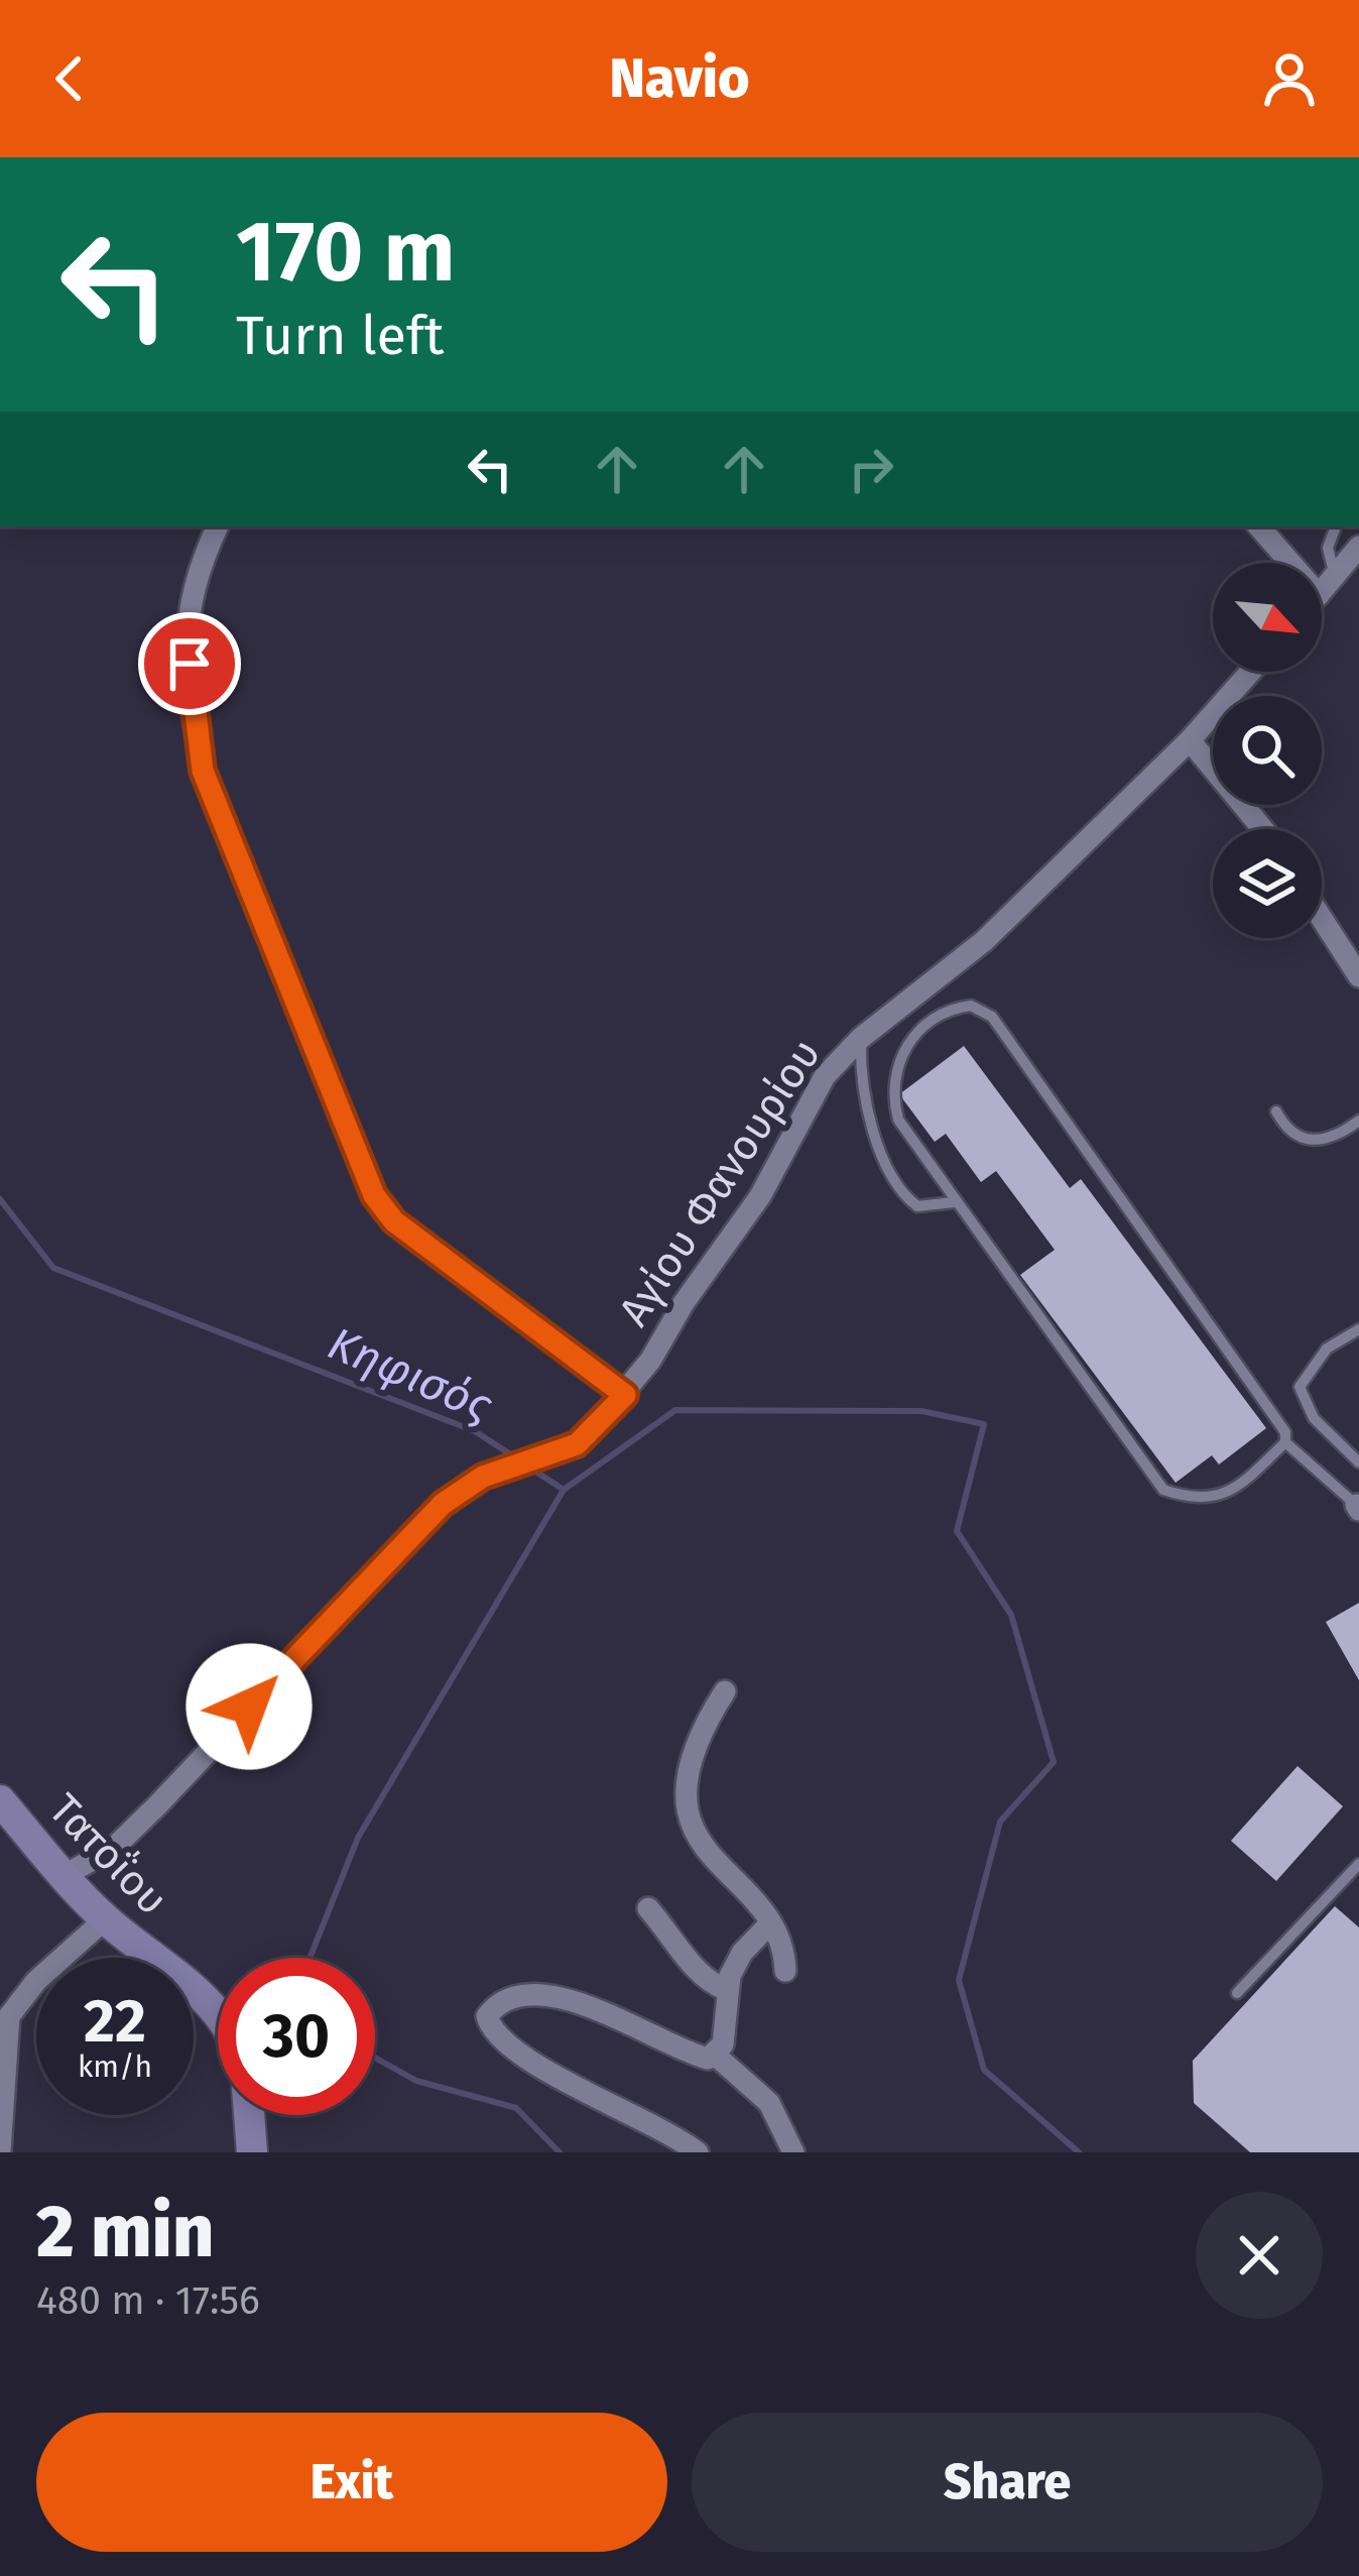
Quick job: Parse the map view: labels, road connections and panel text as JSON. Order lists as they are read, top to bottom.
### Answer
{
  "streets": {
    "main road": ["Τατοΐου"],
    "street": ["Αγίου Φανουρίου"]
  },
  "crossings": [
    ["Αγίου Φανουρίου", "Τατοΐου"]
  ],
  "water": ["Κηφισός"],
  "north": "bottom right",
  "page": {
    "header": "Navio",
    "turn": ["170 m", "Turn left"],
    "speed": "22 km/h",
    "limit": "30",
    "heading": ["2 min", "480 m · 17:56"],
    "buttons": ["Exit", "Share"]
  }
}
